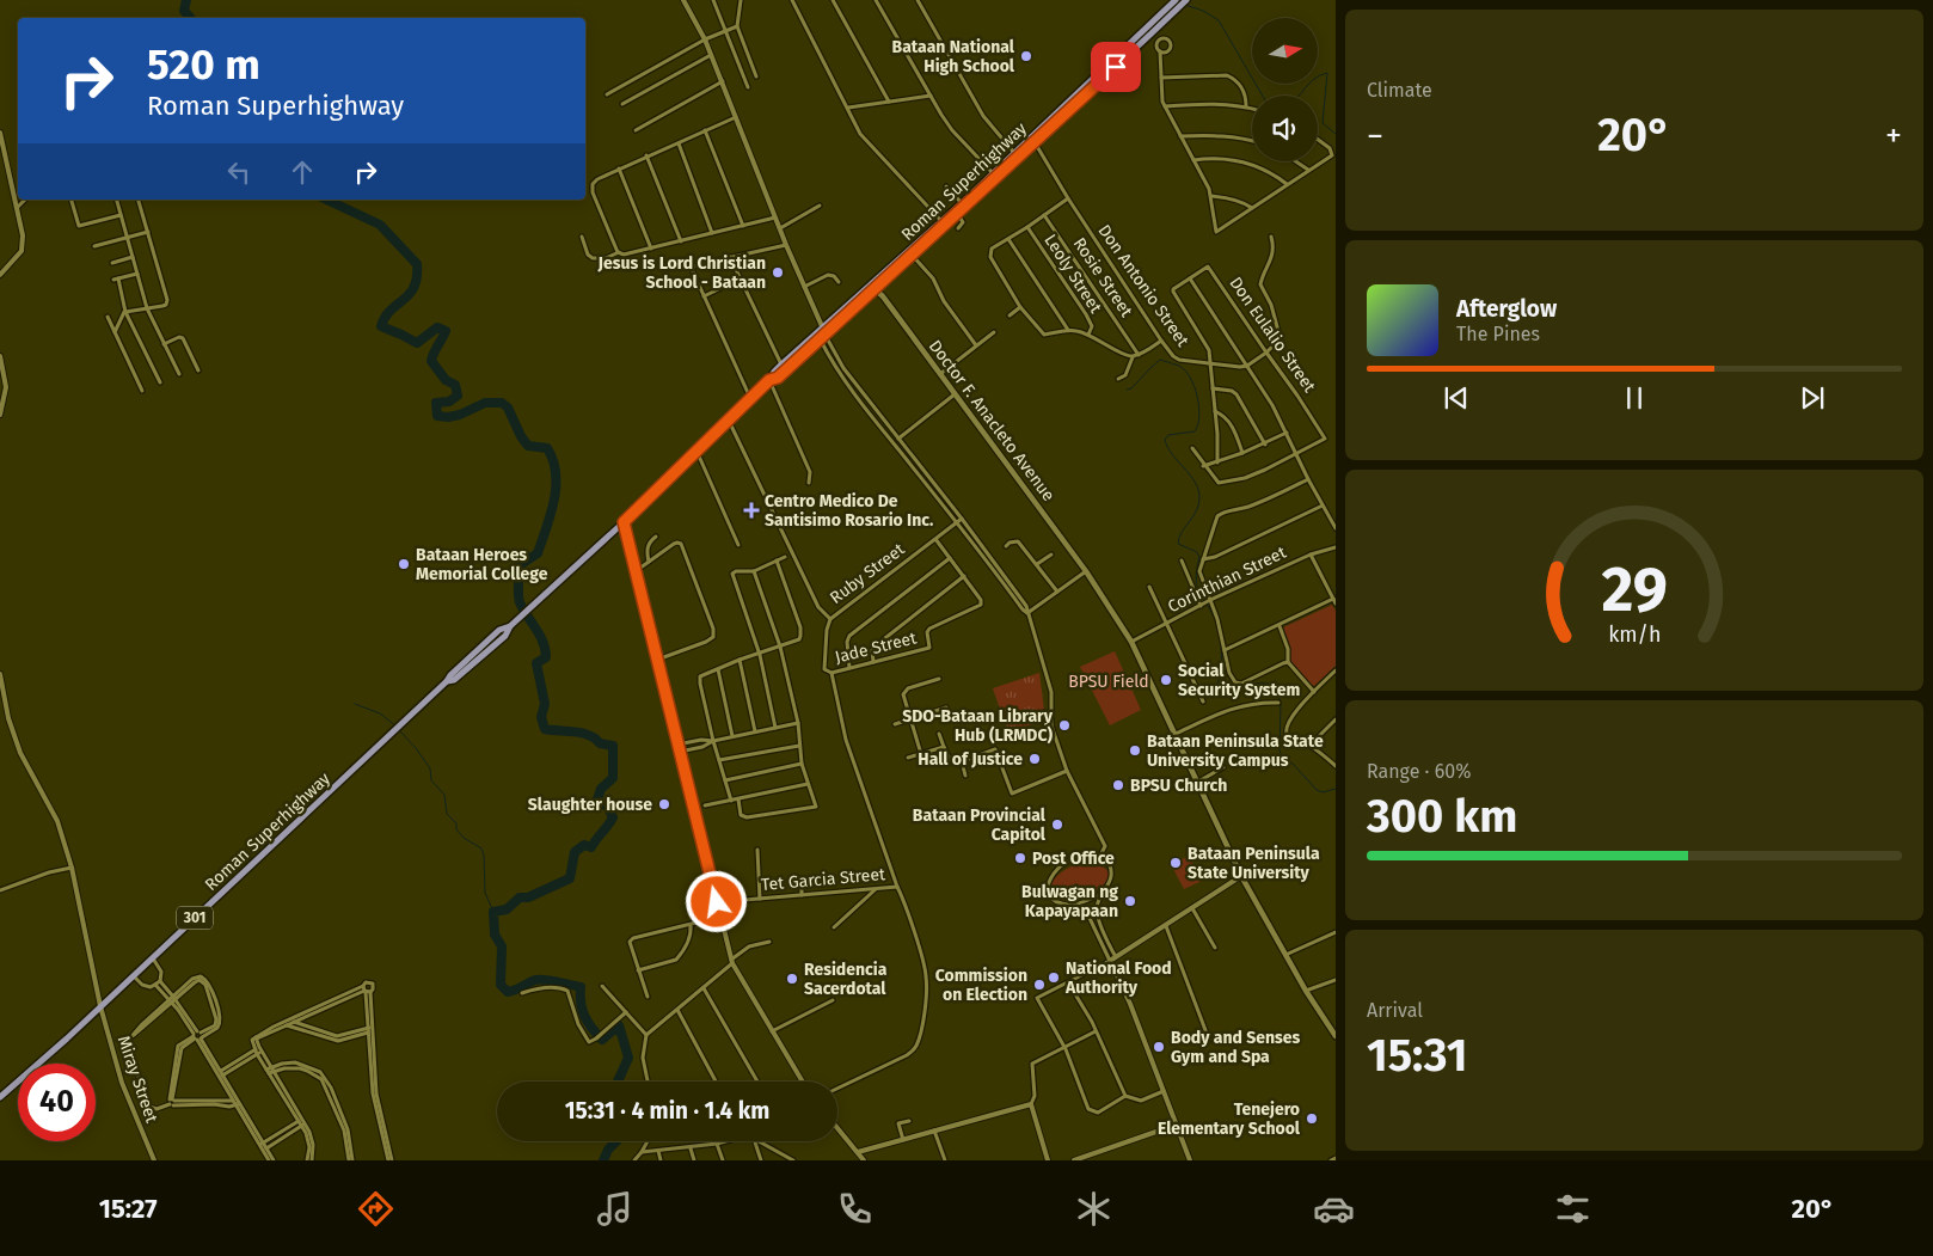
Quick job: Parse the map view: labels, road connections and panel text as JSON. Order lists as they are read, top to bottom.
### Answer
{
  "streets": {
    "main road": ["Roman Superhighway", "Doctor F. Anacleto Avenue", "301"],
    "street": [
      "Leoly Street",
      "Rosie Street",
      "Don Antonio Street",
      "Don Eulalio Street",
      "Ruby Street",
      "Corinthian Street",
      "Jade Street",
      "Tet Garcia Street",
      "Miray Street"
    ]
  },
  "crossings": [
    ["Roman Superhighway", "Don Antonio Street"],
    ["Roman Superhighway", "Doctor F. Anacleto Avenue"],
    ["Roman Superhighway", "Miray Street"],
    ["Doctor F. Anacleto Avenue", "Corinthian Street"],
    ["Ruby Street", "Jade Street"]
  ],
  "parks": ["BPSU Field"],
  "places": {
    "other": [
      "Bataan National High School",
      "Jesus is Lord Christian School - Bataan",
      "Bataan Heroes Memorial College",
      "Social Security System",
      "SDO-Bataan Library Hub (LRMDC)",
      "Bataan Peninsula State University Campus",
      "Hall of Justice",
      "BPSU Church",
      "Slaughter house",
      "Bataan Provincial Capitol",
      "Post Office",
      "Bataan Peninsula State University",
      "Bulwagan ng Kapayapaan",
      "National Food Authority",
      "Residencia Sacerdotal",
      "Commission on Election",
      "Body and Senses Gym and Spa",
      "Tenejero Elementary School"
    ],
    "health": ["Centro Medico De Santisimo Rosario Inc."]
  },
  "north": "right",
  "page": {
    "tile": [
      "Climate",
      ["Range · 60%", "300 km"],
      ["Arrival", "15:31"]
    ],
    "turn": ["520 m", "Roman Superhighway"],
    "heat": ["−", "20°", "+"],
    "song": ["Afterglow", "The Pines"],
    "limit": "40",
    "trip": "15:31 · 4 min · 1.4 km",
    "tabs": ["15:27", "20°"],
    "gauge": ["29", "km/h"]
  }
}
